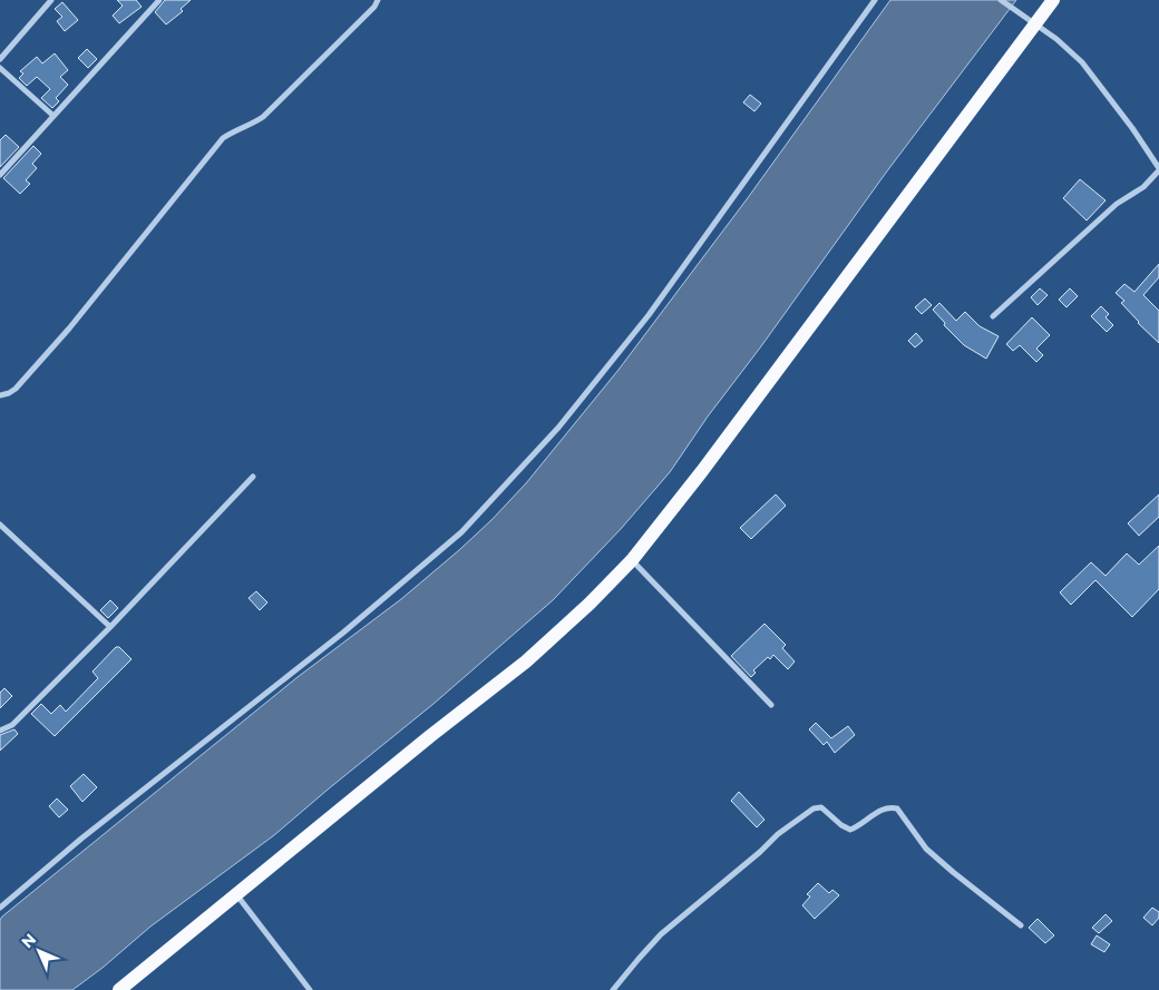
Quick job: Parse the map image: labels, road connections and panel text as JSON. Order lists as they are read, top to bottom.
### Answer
{
  "north": "top left"
}
